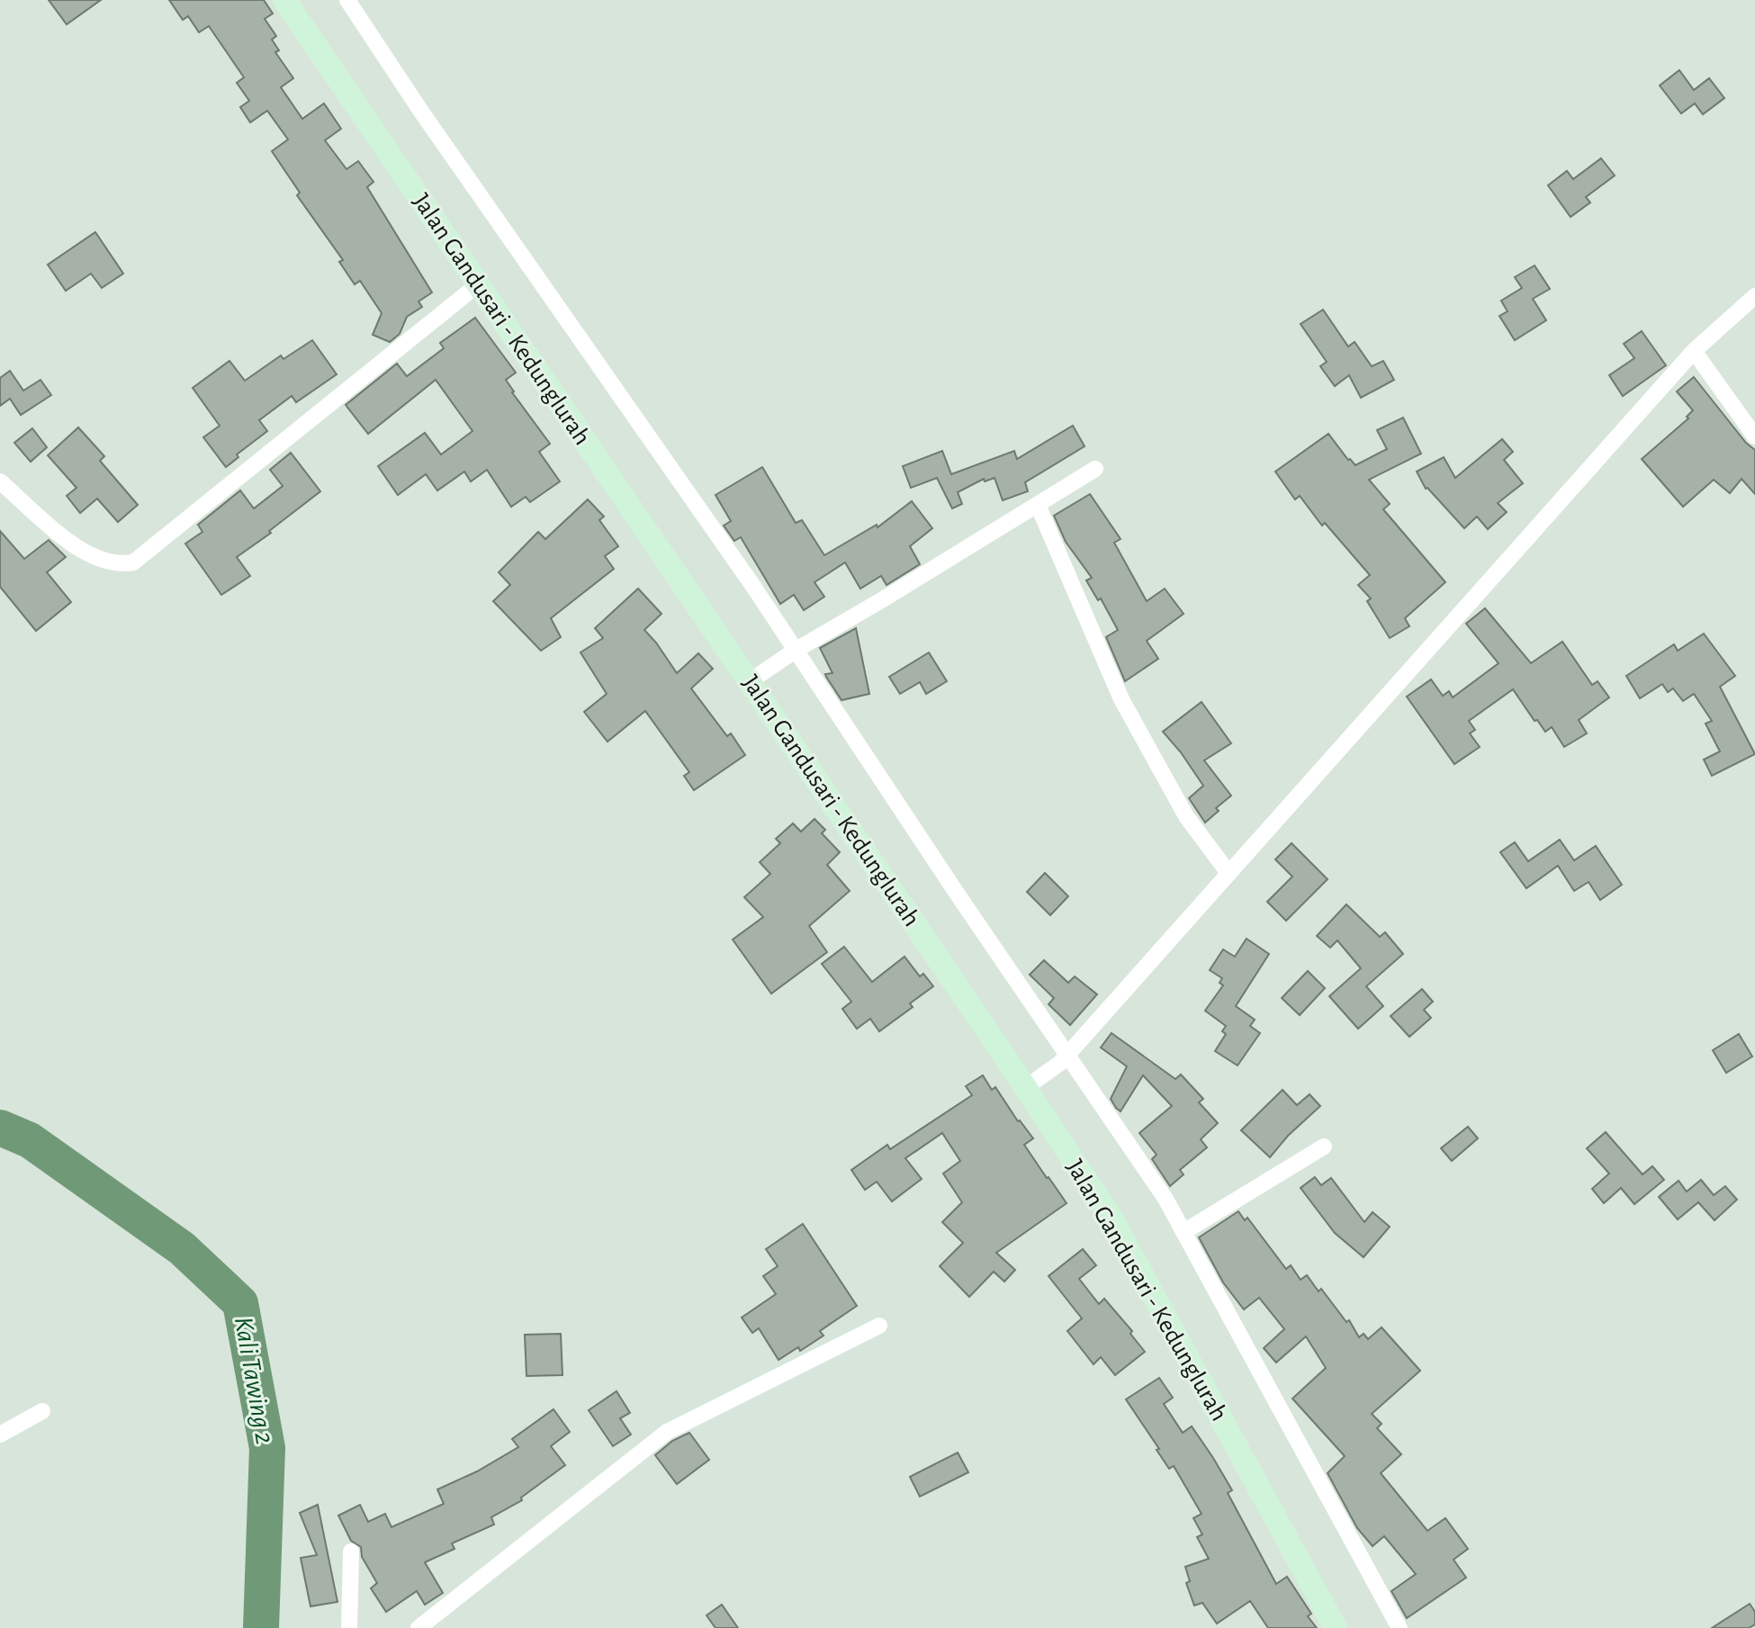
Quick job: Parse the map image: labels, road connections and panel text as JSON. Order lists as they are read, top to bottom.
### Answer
{
  "streets": {
    "street": ["Jalan Gandusari - Kedunglurah"]
  },
  "water": ["Kali Tawing 2"]
}
